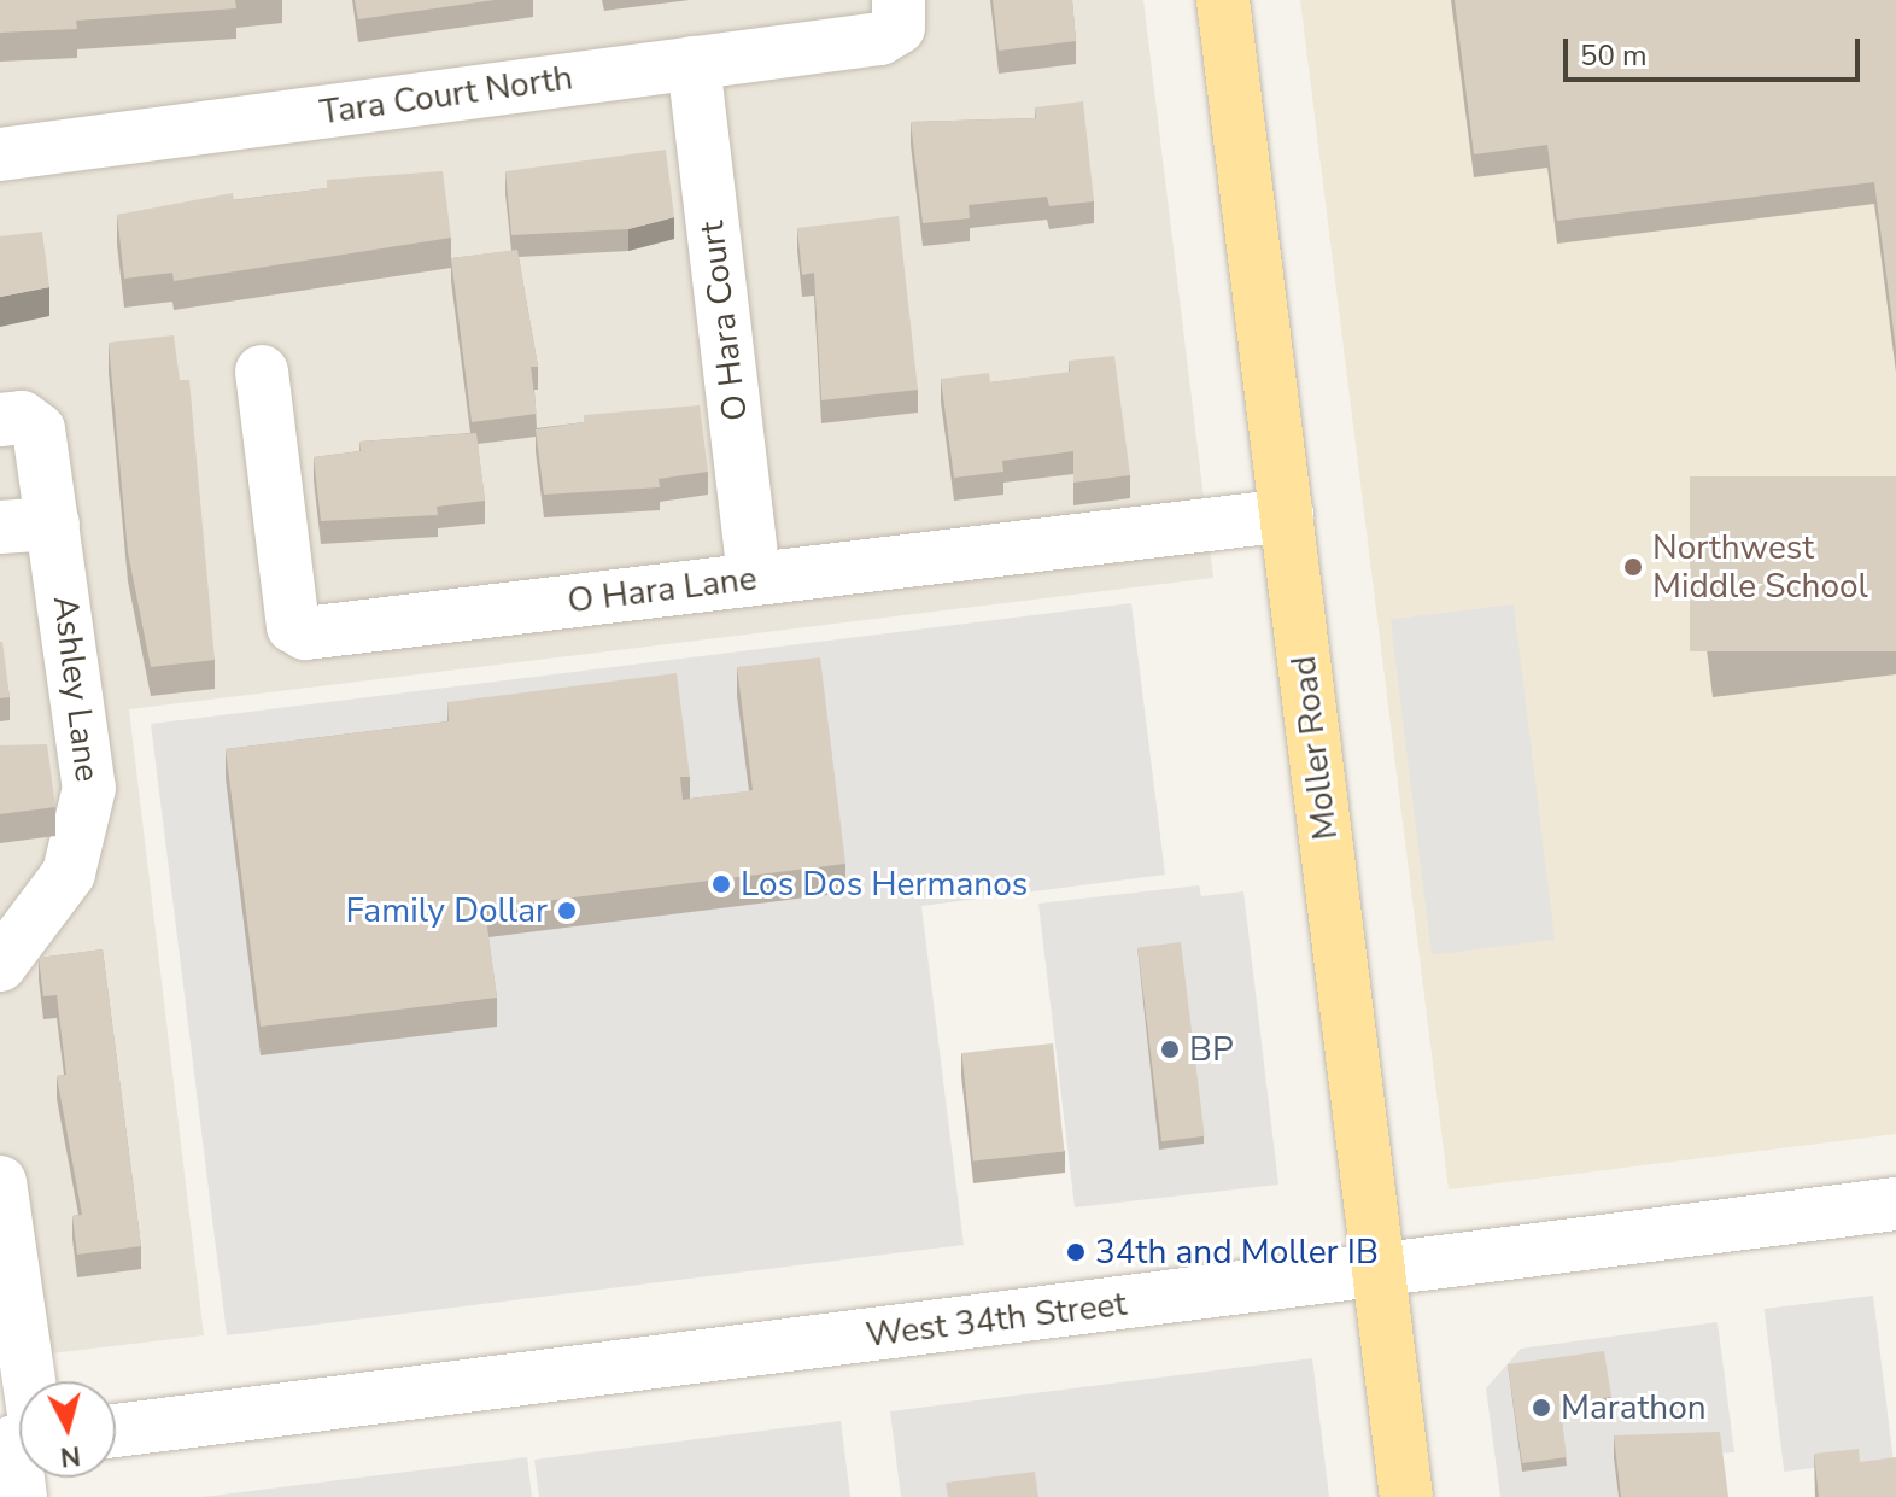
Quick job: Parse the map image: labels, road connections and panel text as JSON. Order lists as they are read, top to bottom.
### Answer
{
  "streets": {
    "main road": ["Moller Road"],
    "street": [
      "Tara Court North",
      "O Hara Court",
      "O Hara Lane",
      "Ashley Lane",
      "West 34th Street"
    ]
  },
  "crossings": [
    ["Tara Court North", "O Hara Court"],
    ["O Hara Court", "O Hara Lane"],
    ["O Hara Lane", "Moller Road"],
    ["Moller Road", "West 34th Street"]
  ],
  "places": [
    "Northwest Middle School",
    "Los Dos Hermanos",
    "Family Dollar",
    "BP",
    "34th and Moller IB",
    "Marathon"
  ],
  "scale_bar": "50 m",
  "north": "bottom"
}
